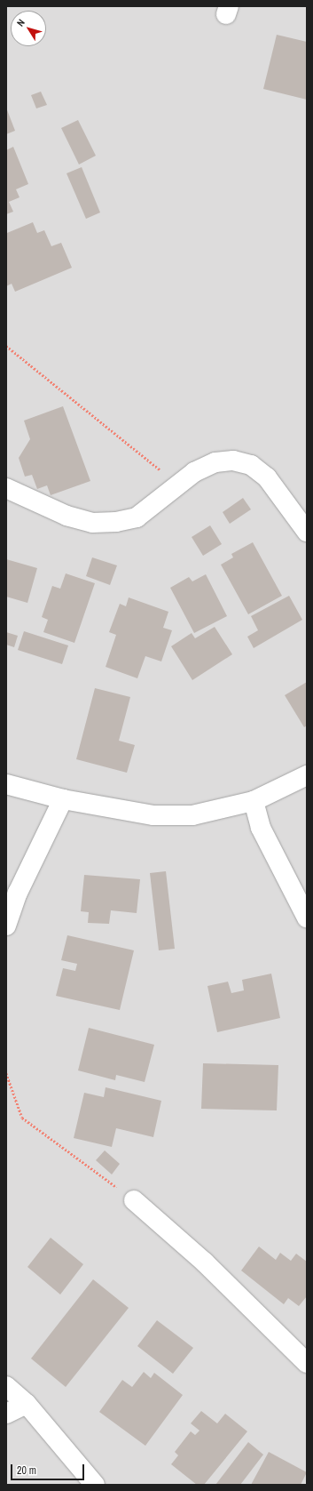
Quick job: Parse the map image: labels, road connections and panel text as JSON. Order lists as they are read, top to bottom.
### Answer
{
  "scale_bar": "20 m",
  "north": "top left"
}
